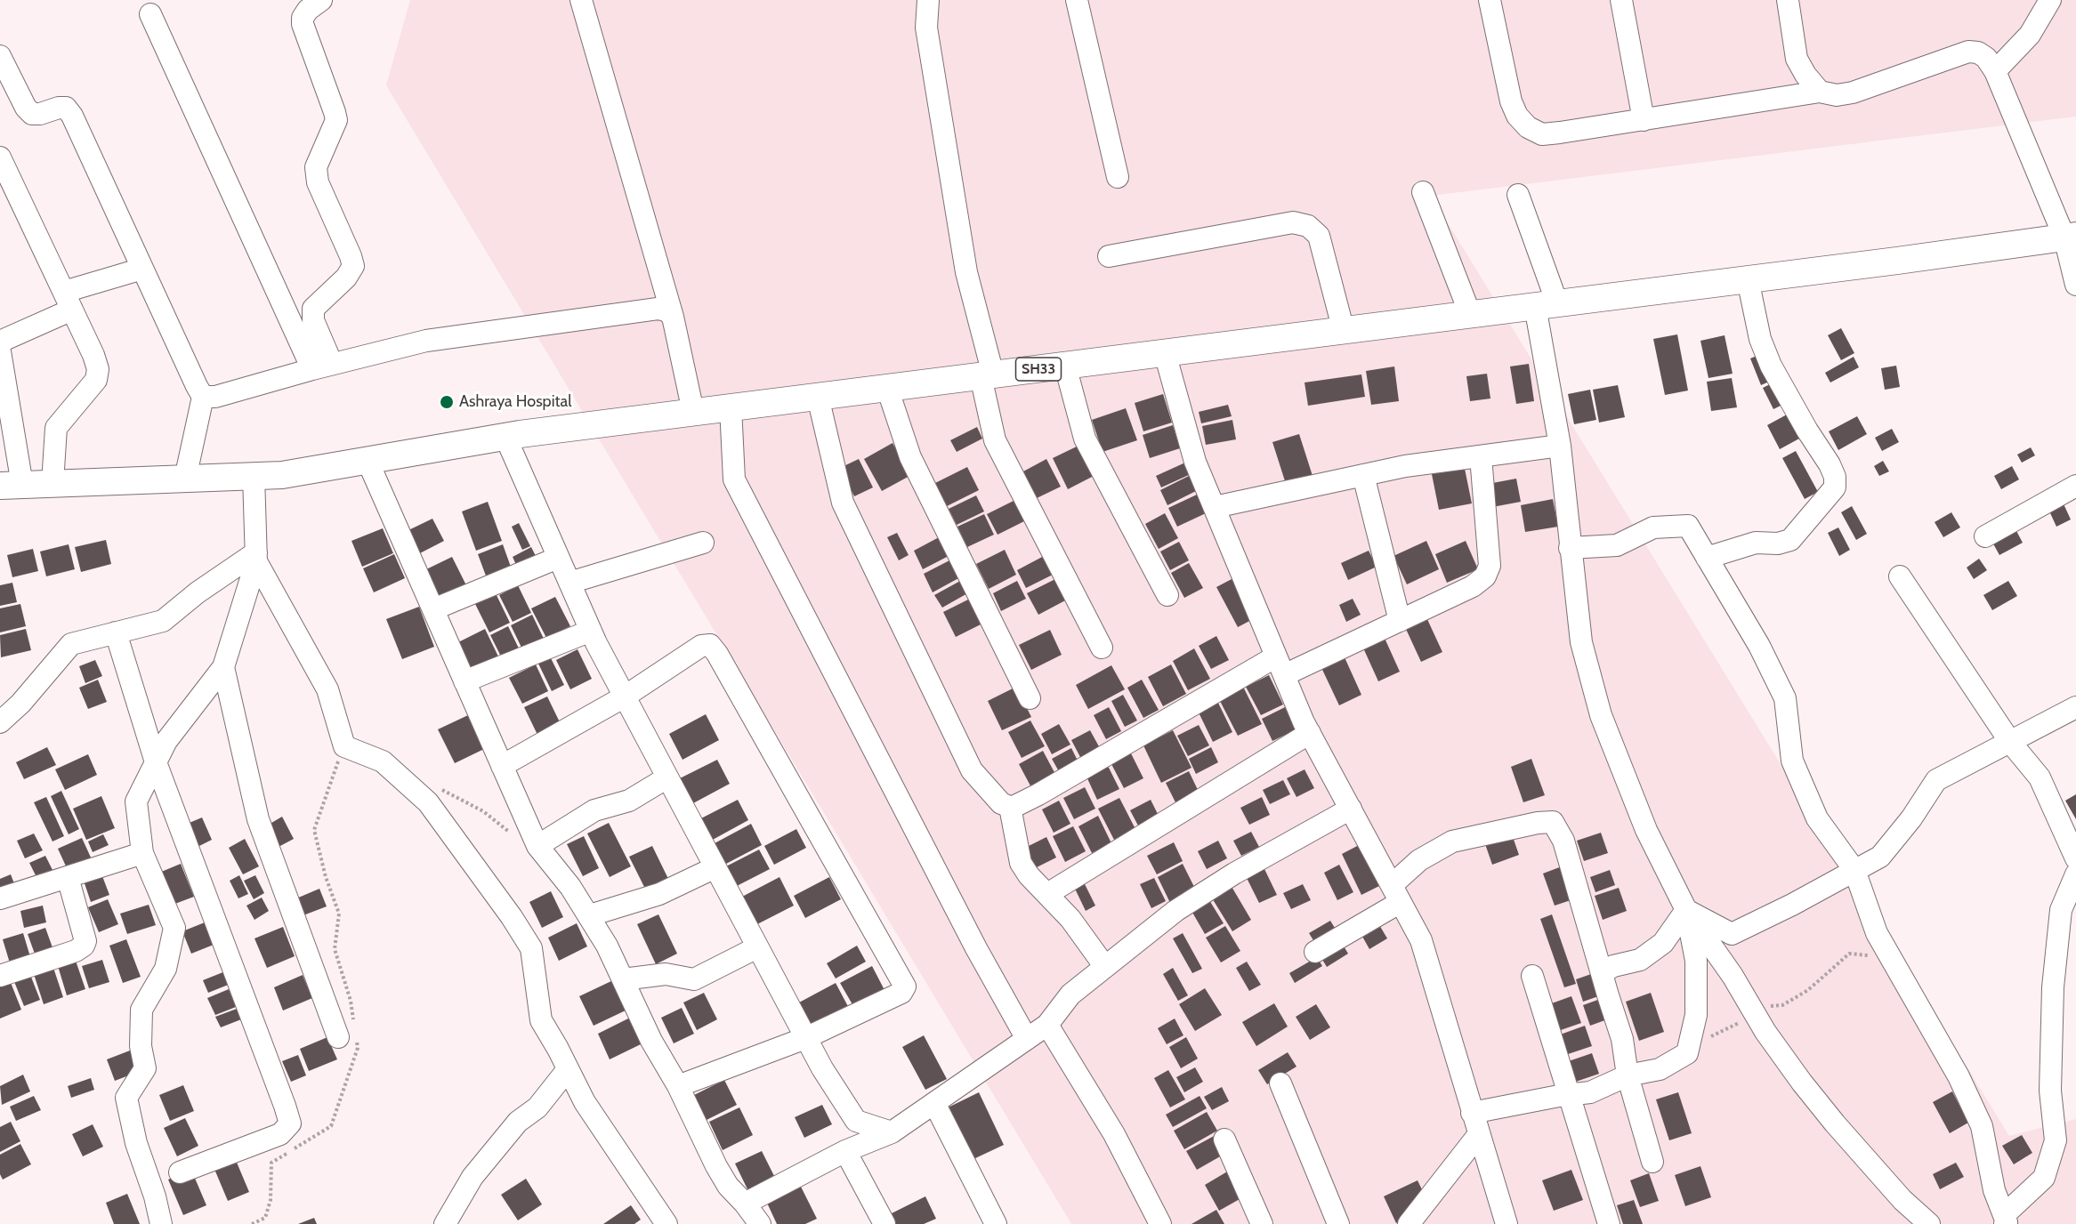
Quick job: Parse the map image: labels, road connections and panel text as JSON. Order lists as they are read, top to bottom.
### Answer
{
  "streets": {
    "main road": ["SH33"]
  },
  "places": ["Ashraya Hospital"]
}
